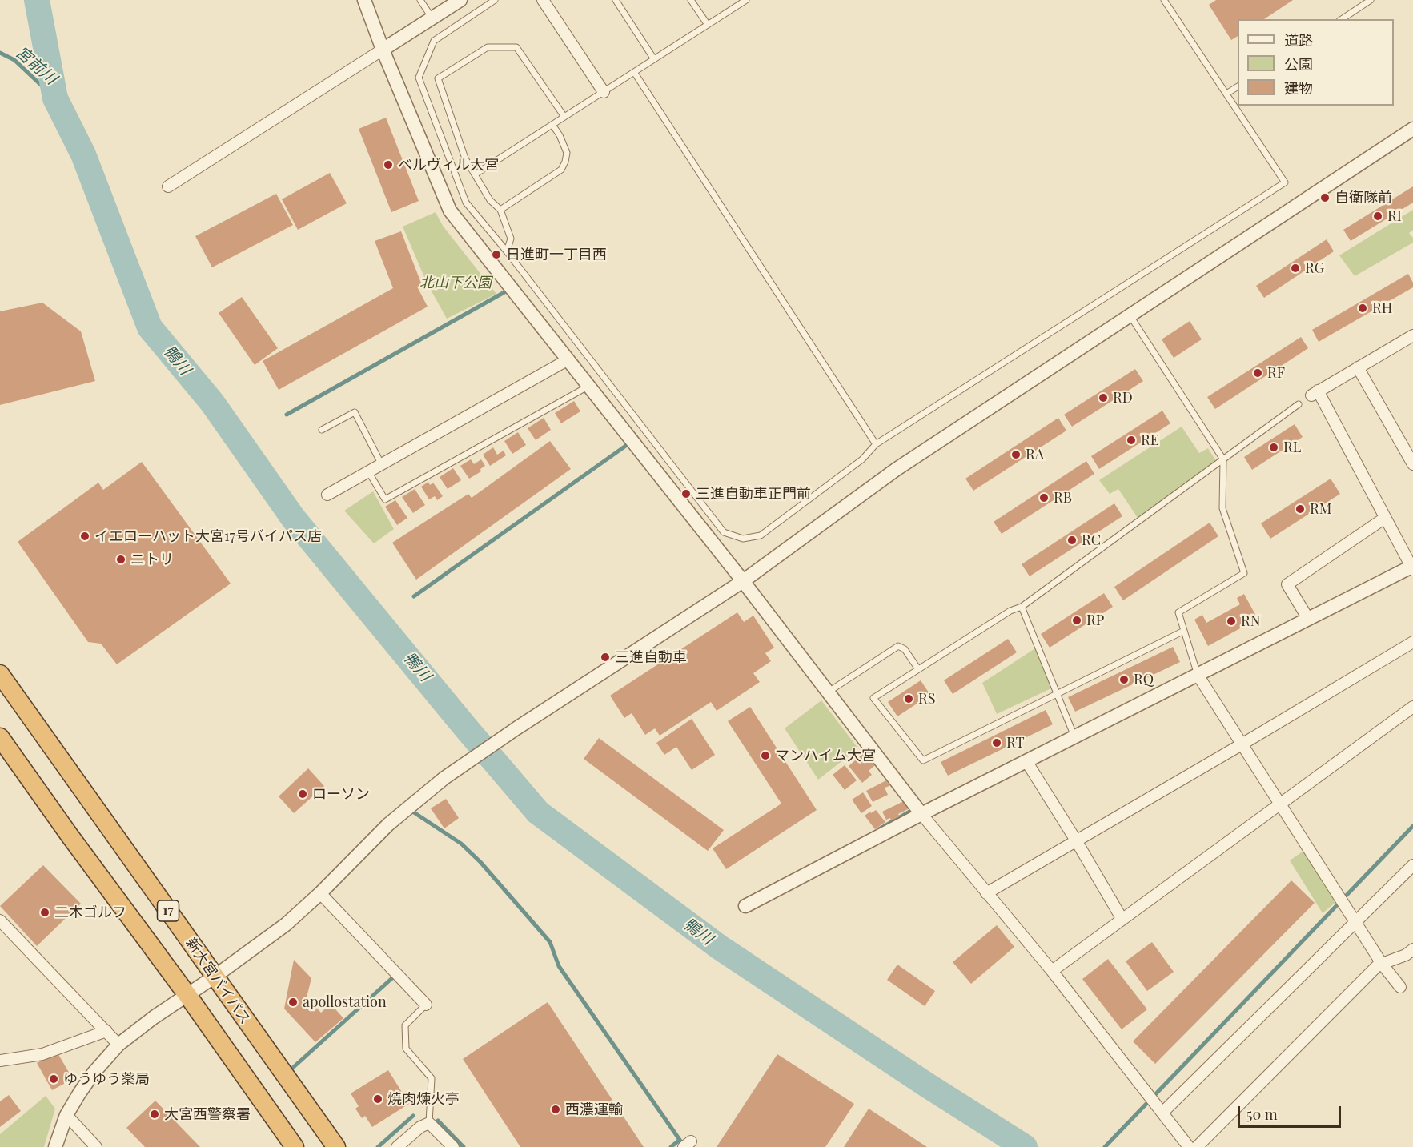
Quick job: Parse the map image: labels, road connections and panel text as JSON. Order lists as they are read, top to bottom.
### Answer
{
  "streets": {
    "highway": ["17", "新大宮バイパス"]
  },
  "water": ["宮前川", "鴨川"],
  "parks": ["北山下公園"],
  "places": [
    "ベルヴィル大宮",
    "自衛隊前",
    "RI",
    "日進町一丁目西",
    "RG",
    "RH",
    "RF",
    "RD",
    "RE",
    "RL",
    "RA",
    "三進自動車正門前",
    "RB",
    "RM",
    "イエローハット大宮17号バイパス店",
    "RC",
    "ニトリ",
    "RP",
    "RN",
    "三進自動車",
    "RQ",
    "RS",
    "RT",
    "マンハイム大宮",
    "ローソン",
    "二木ゴルフ",
    "apollostation",
    "ゆうゆう薬局",
    "焼肉煉火亭",
    "西濃運輸",
    "大宮西警察署"
  ],
  "legend": ["道路", "公園", "建物"],
  "scale_bar": "50 m"
}
